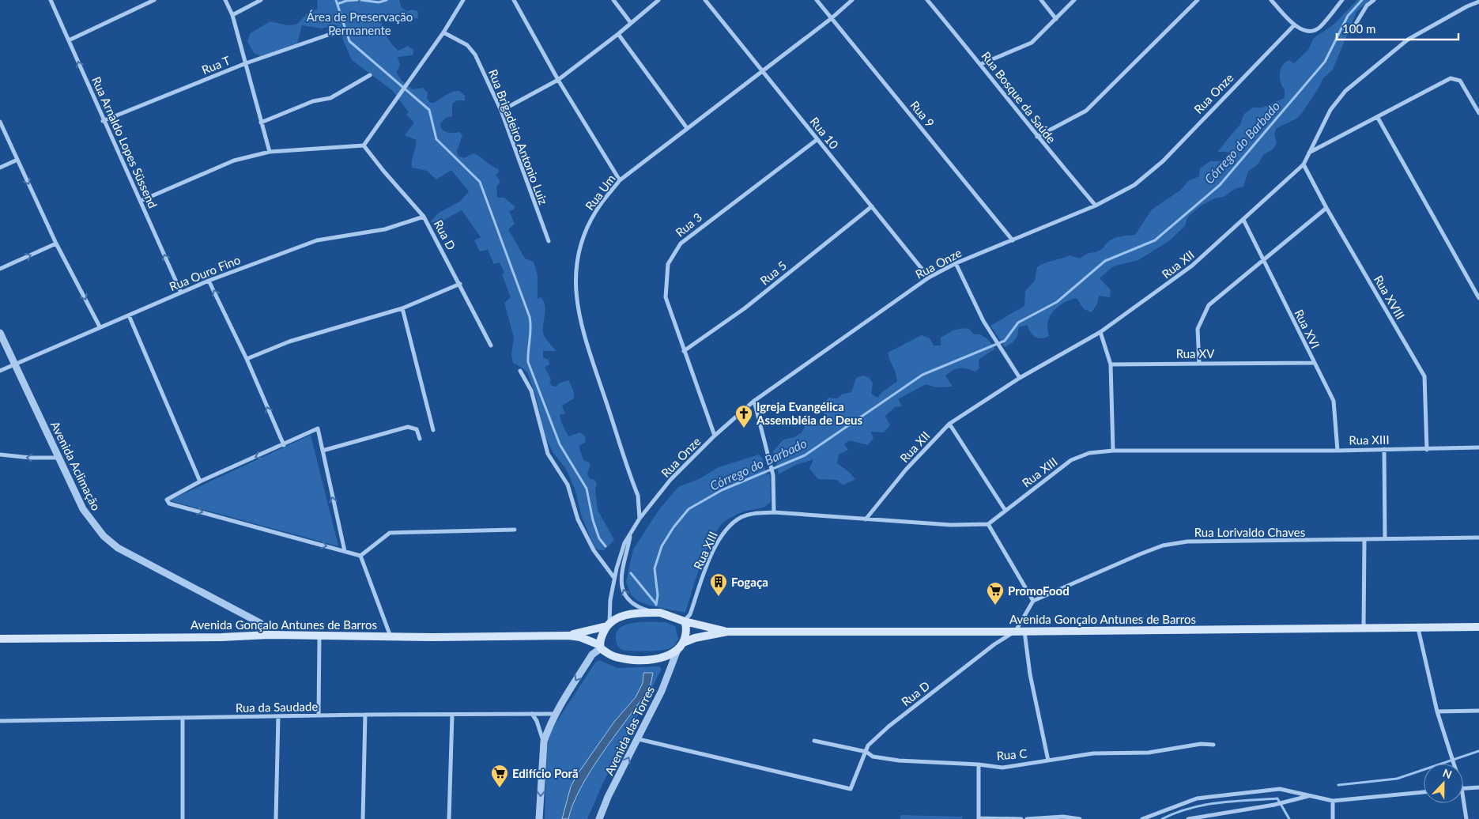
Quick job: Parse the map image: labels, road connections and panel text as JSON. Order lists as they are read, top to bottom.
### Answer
{
  "streets": {
    "main road": ["Avenida Gonçalo Antunes de Barros"],
    "street": [
      "Rua T",
      "Rua Onze",
      "Rua Bosque da Saúde",
      "Rua 9",
      "Rua 10",
      "Rua Brigadeiro Antonio Luiz",
      "Rua Arnaldo Lopes Süssend",
      "Rua Um",
      "Rua 3",
      "Rua D",
      "Rua XII",
      "Rua Ouro Fino",
      "Rua 5",
      "Rua XVIII",
      "Rua XVI",
      "Rua XV",
      "Rua XIII",
      "Avenida Aclimação",
      "Rua Lorivaldo Chaves",
      "Rua da Saudade",
      "Avenida das Torres",
      "Rua C"
    ]
  },
  "crossings": [
    ["Rua T", "Rua Arnaldo Lopes Süssend"],
    ["Rua Onze", "Rua Bosque da Saúde"],
    ["Rua Onze", "Rua 9"],
    ["Rua Onze", "Rua 10"],
    ["Rua Onze", "Rua Um"],
    ["Rua Onze", "Rua 3"],
    ["Rua Onze", "Avenida Gonçalo Antunes de Barros"],
    ["Rua 9", "Rua Um"],
    ["Rua 10", "Rua Um"],
    ["Rua 10", "Rua 3"],
    ["Rua 10", "Rua 5"],
    ["Rua Arnaldo Lopes Süssend", "Rua Ouro Fino"],
    ["Rua 3", "Rua 5"],
    ["Rua D", "Rua Ouro Fino"],
    ["Rua D", "Avenida Gonçalo Antunes de Barros"],
    ["Rua D", "Avenida das Torres"],
    ["Rua D", "Rua C"],
    ["Rua XII", "Rua XVIII"],
    ["Rua XII", "Rua XVI"],
    ["Rua XII", "Rua XIII"],
    ["Rua Ouro Fino", "Avenida Aclimação"],
    ["Rua XVIII", "Rua XIII"],
    ["Rua XVI", "Rua XV"],
    ["Rua XVI", "Rua XIII"],
    ["Rua XIII", "Avenida Gonçalo Antunes de Barros"],
    ["Avenida Aclimação", "Avenida Gonçalo Antunes de Barros"],
    ["Avenida Gonçalo Antunes de Barros", "Avenida das Torres"]
  ],
  "one_way": ["Rua Arnaldo Lopes Süssend", "Avenida das Torres"],
  "water": ["Córrego do Barbado"],
  "parks": ["Área de Preservação Permanente"],
  "places": {
    "church": ["Igreja Evangélica Assembléia de Deus"],
    "building": ["Fogaça"],
    "supermarket": ["PromoFood", "Edifício Porã"]
  },
  "scale_bar": "100 m",
  "north": "top"
}
